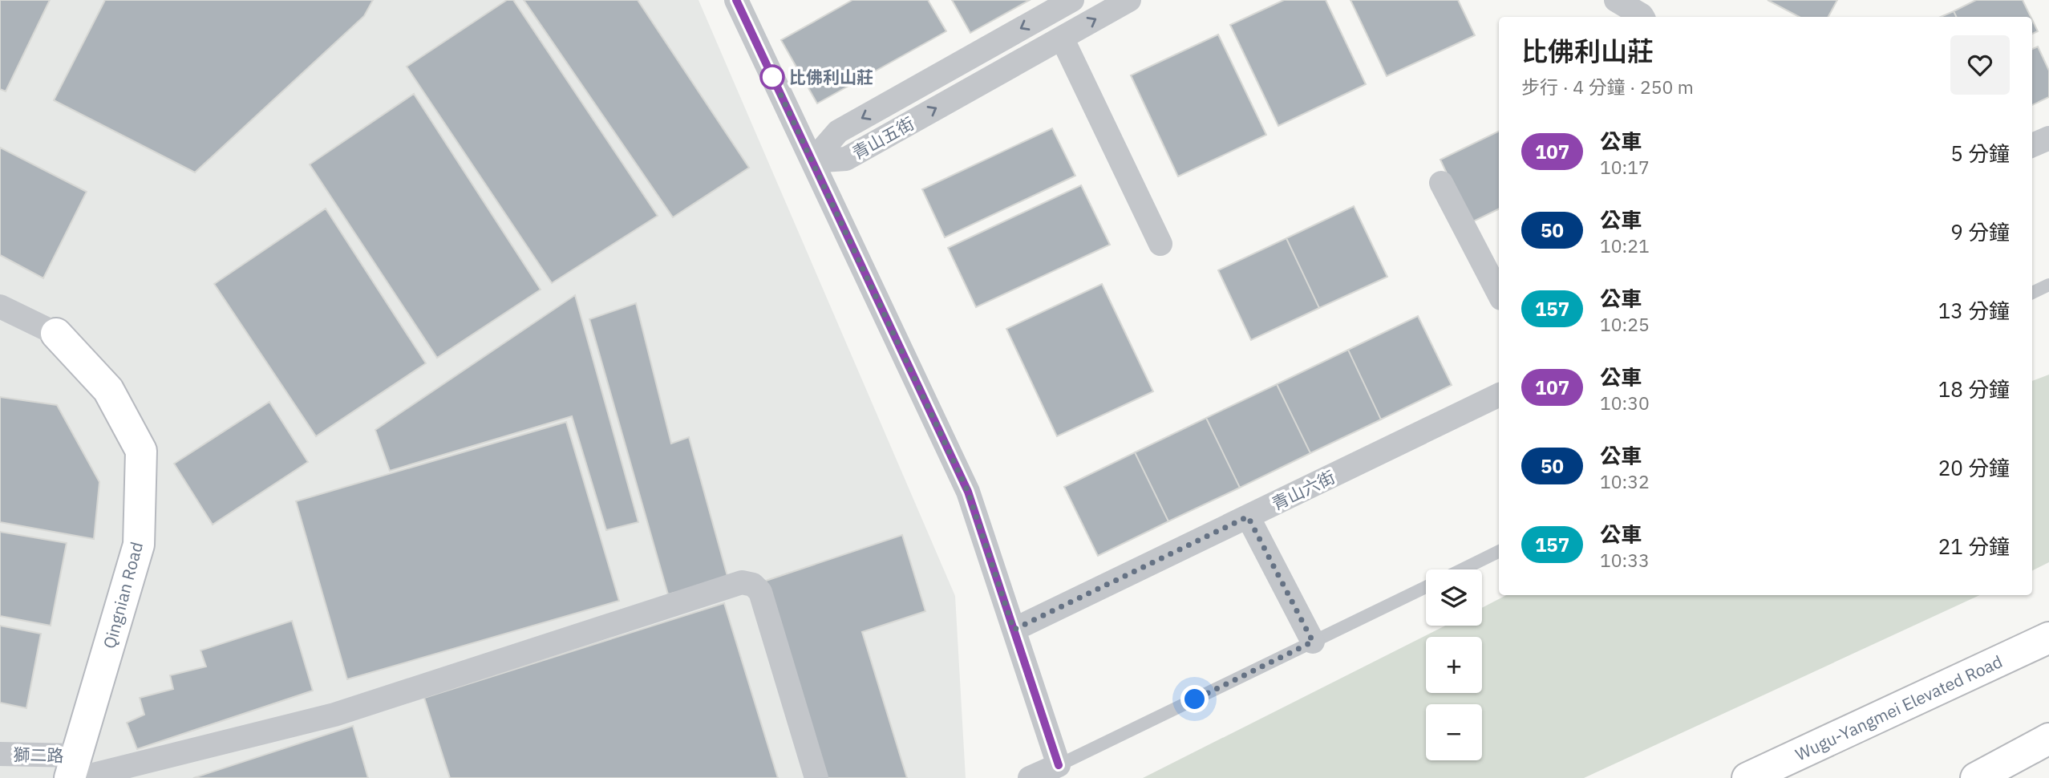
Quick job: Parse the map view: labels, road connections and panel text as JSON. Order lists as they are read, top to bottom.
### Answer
{
  "streets": {
    "main road": ["Qingnian Road", "Wugu-Yangmei Elevated Road"],
    "street": ["青山五街", "青山六街", "獅二路"]
  },
  "crossings": [
    ["Qingnian Road", "獅二路"]
  ],
  "places": ["比佛利山莊"],
  "lines": ["bus line 107"],
  "page": {
    "heading": ["比佛利山莊", "步行 · 4 分鐘 · 250 m"],
    "list": [
      {
        "mark": "107",
        "name": "公車",
        "note": "10:17",
        "value": "5 分鐘"
      },
      {
        "mark": "50",
        "name": "公車",
        "note": "10:21",
        "value": "9 分鐘"
      },
      {
        "mark": "157",
        "name": "公車",
        "note": "10:25",
        "value": "13 分鐘"
      },
      {
        "mark": "107",
        "name": "公車",
        "note": "10:30",
        "value": "18 分鐘"
      },
      {
        "mark": "50",
        "name": "公車",
        "note": "10:32",
        "value": "20 分鐘"
      },
      {
        "mark": "157",
        "name": "公車",
        "note": "10:33",
        "value": "21 分鐘"
      }
    ],
    "map_buttons": ["+", "−"]
  }
}
